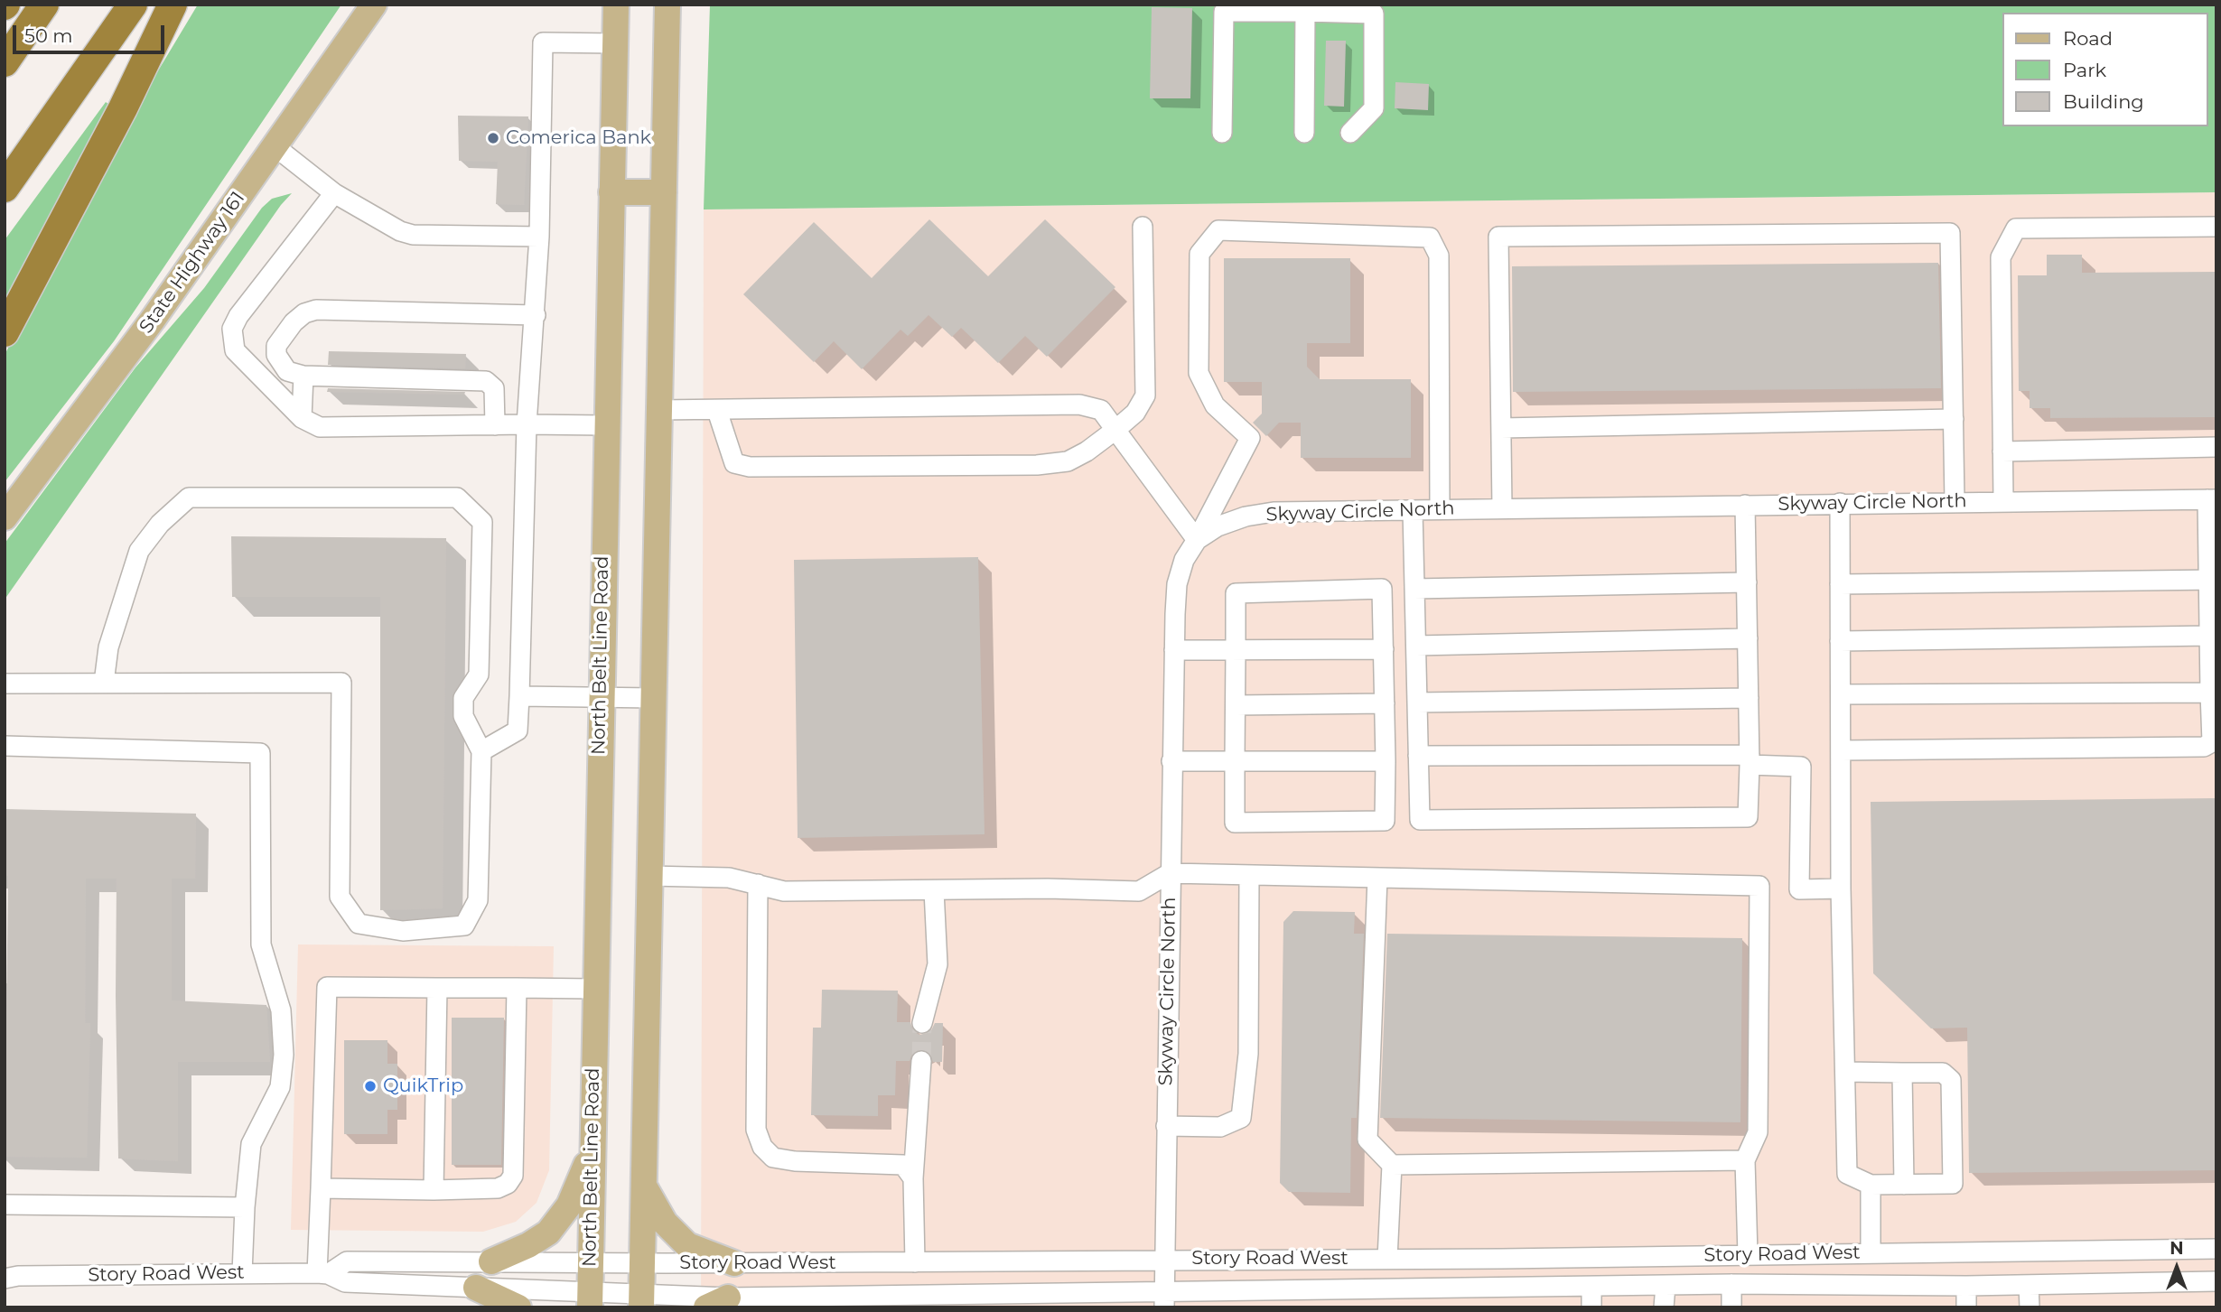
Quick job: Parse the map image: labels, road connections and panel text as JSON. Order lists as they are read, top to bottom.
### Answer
{
  "streets": {
    "main road": ["State Highway 161", "North Belt Line Road"],
    "street": ["Skyway Circle North", "Story Road West"]
  },
  "crossings": [
    ["Skyway Circle North", "Story Road West"],
    ["North Belt Line Road", "Story Road West"]
  ],
  "places": ["Comerica Bank", "QuikTrip"],
  "legend": ["Road", "Park", "Building"],
  "scale_bar": "50 m",
  "north": "top"
}
